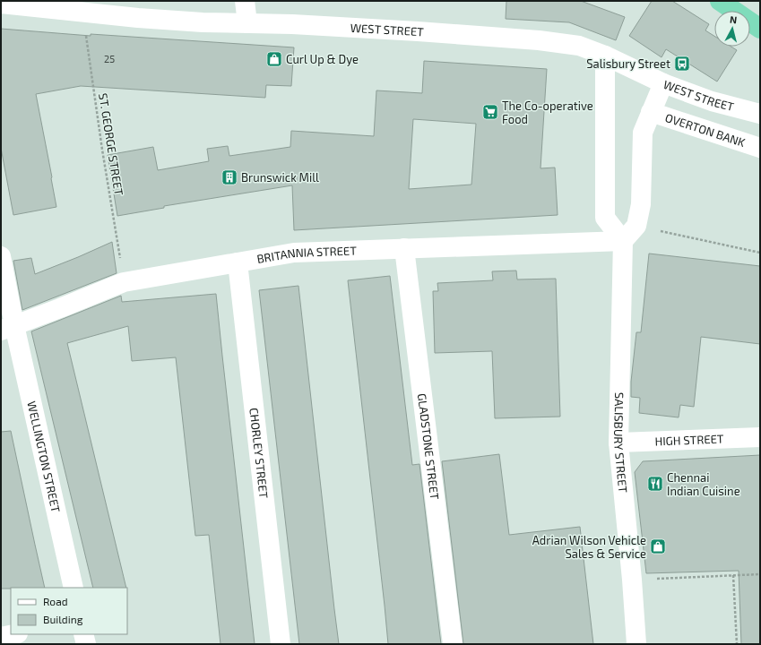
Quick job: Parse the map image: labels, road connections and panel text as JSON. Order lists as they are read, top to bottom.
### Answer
{
  "streets": {
    "street": [
      "WEST STREET",
      "OVERTON BANK",
      "BRITANNIA STREET",
      "HIGH STREET",
      "SALISBURY STREET",
      "GLADSTONE STREET",
      "CHORLEY STREET",
      "WELLINGTON STREET"
    ],
    "path": ["ST. GEORGE STREET"]
  },
  "crossings": [
    ["WEST STREET", "ST. GEORGE STREET"],
    ["ST. GEORGE STREET", "BRITANNIA STREET"],
    ["BRITANNIA STREET", "SALISBURY STREET"],
    ["BRITANNIA STREET", "GLADSTONE STREET"],
    ["BRITANNIA STREET", "CHORLEY STREET"],
    ["BRITANNIA STREET", "WELLINGTON STREET"],
    ["HIGH STREET", "SALISBURY STREET"]
  ],
  "places": {
    "shop": ["Curl Up & Dye", "Adrian Wilson Vehicle Sales & Service"],
    "bus stop": ["Salisbury Street"],
    "supermarket": ["The Co-operative Food"],
    "building": ["Brunswick Mill"],
    "restaurant": ["Chennai Indian Cuisine"]
  },
  "house_numbers": ["25"],
  "legend": ["Road", "Building"],
  "north": "top"
}
